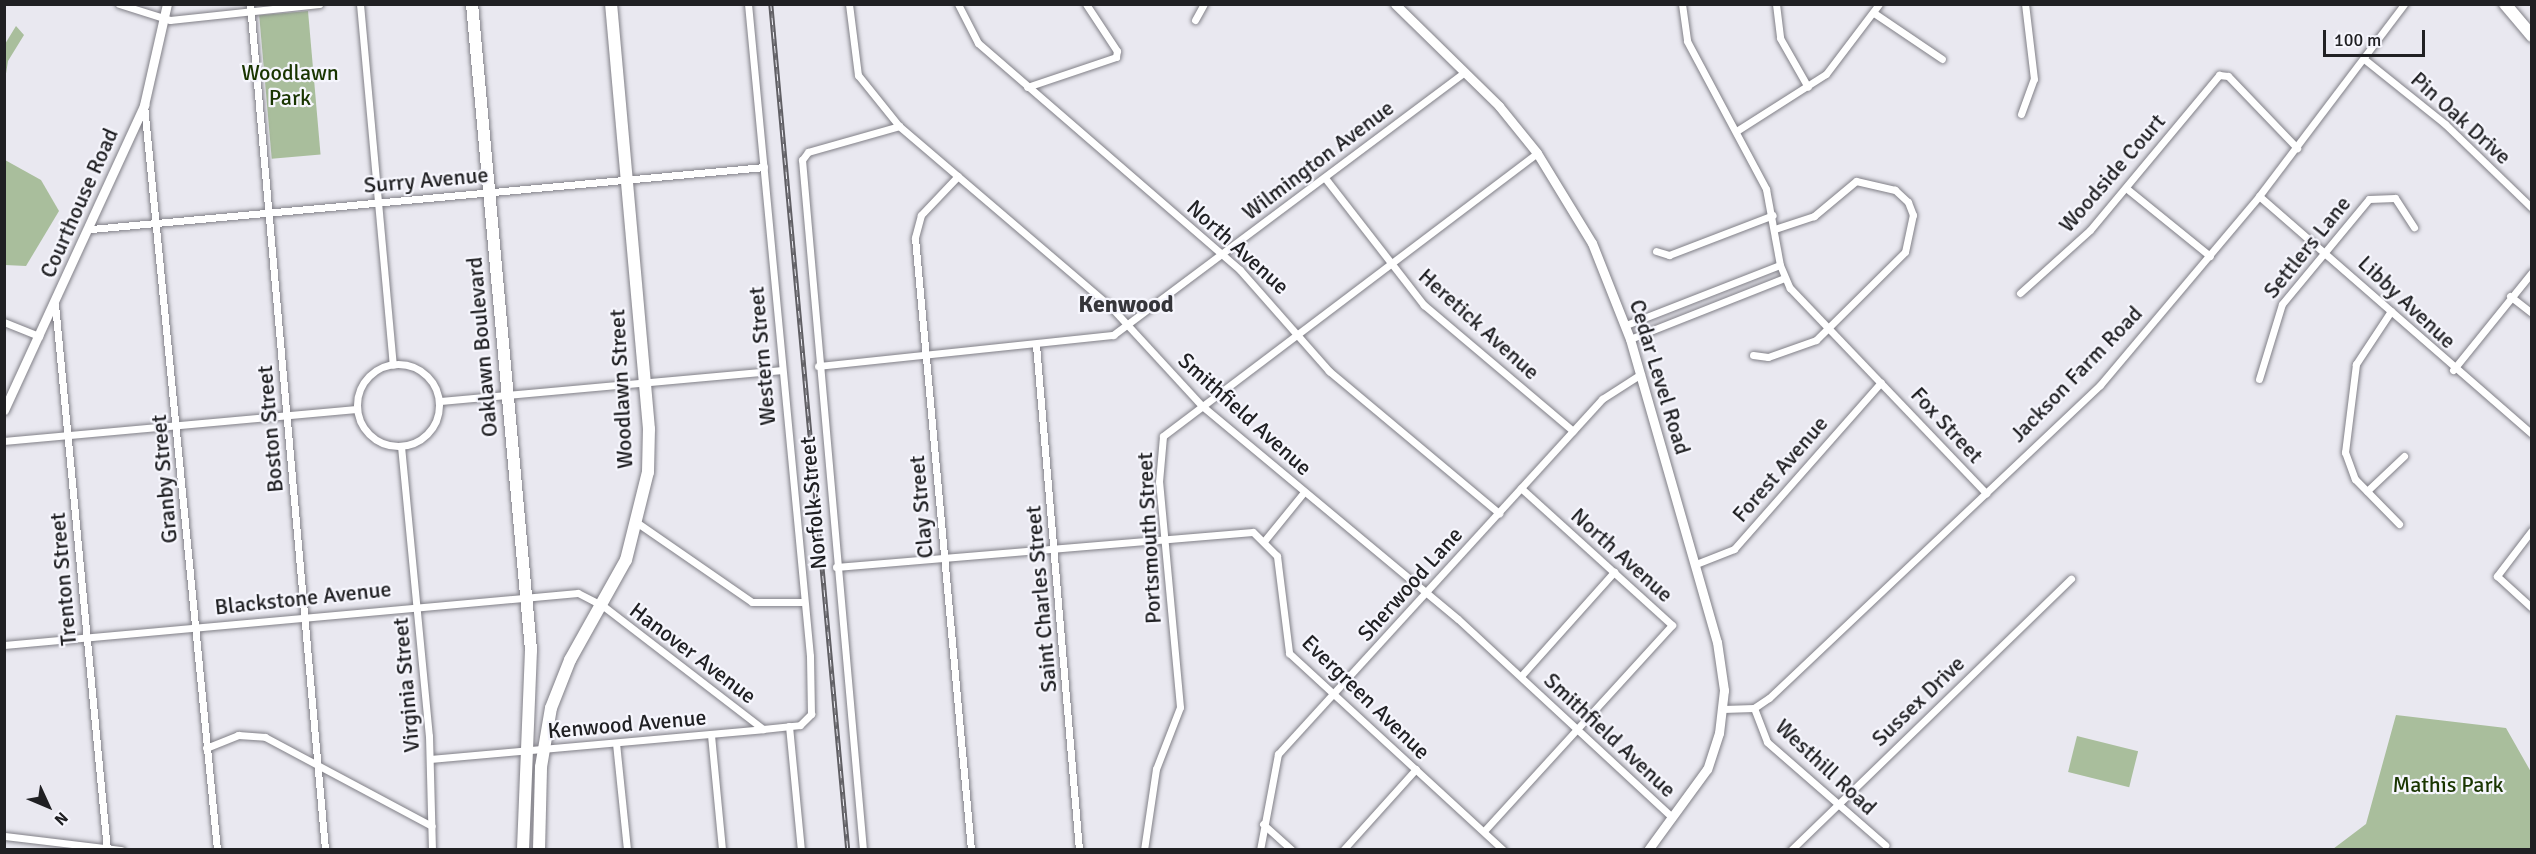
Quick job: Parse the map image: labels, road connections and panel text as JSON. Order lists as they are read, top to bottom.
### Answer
{
  "streets": {
    "highway": ["Oaklawn Boulevard", "Woodlawn Street"],
    "main road": ["Courthouse Road", "Cedar Level Road"],
    "street": [
      "Pin Oak Drive",
      "Wilmington Avenue",
      "Woodside Court",
      "Surry Avenue",
      "North Avenue",
      "Settlers Lane",
      "Libby Avenue",
      "Heretick Avenue",
      "Western Street",
      "Jackson Farm Road",
      "Smithfield Avenue",
      "Fox Street",
      "Boston Street",
      "Forest Avenue",
      "Granby Street",
      "Norfolk Street",
      "Clay Street",
      "Portsmouth Street",
      "Trenton Street",
      "Sherwood Lane",
      "Blackstone Avenue",
      "Saint Charles Street",
      "Hanover Avenue",
      "Virginia Street",
      "Evergreen Avenue",
      "Sussex Drive",
      "Kenwood Avenue",
      "Westhill Road"
    ]
  },
  "crossings": [
    ["Pin Oak Drive", "Jackson Farm Road"],
    ["Wilmington Avenue", "North Avenue"],
    ["Wilmington Avenue", "Heretick Avenue"],
    ["Wilmington Avenue", "Cedar Level Road"],
    ["Wilmington Avenue", "Smithfield Avenue"],
    ["Wilmington Avenue", "Norfolk Street"],
    ["Wilmington Avenue", "Clay Street"],
    ["Wilmington Avenue", "Saint Charles Street"],
    ["Woodside Court", "Jackson Farm Road"],
    ["Surry Avenue", "Courthouse Road"],
    ["Surry Avenue", "Oaklawn Boulevard"],
    ["Surry Avenue", "Western Street"],
    ["Surry Avenue", "Woodlawn Street"],
    ["Surry Avenue", "Boston Street"],
    ["Surry Avenue", "Granby Street"],
    ["Courthouse Road", "Granby Street"],
    ["Courthouse Road", "Trenton Street"],
    ["North Avenue", "Smithfield Avenue"],
    ["North Avenue", "Portsmouth Street"],
    ["North Avenue", "Sherwood Lane"],
    ["Settlers Lane", "Libby Avenue"],
    ["Libby Avenue", "Jackson Farm Road"],
    ["Heretick Avenue", "Portsmouth Street"],
    ["Heretick Avenue", "Sherwood Lane"],
    ["Oaklawn Boulevard", "Blackstone Avenue"],
    ["Oaklawn Boulevard", "Kenwood Avenue"],
    ["Western Street", "Kenwood Avenue"],
    ["Jackson Farm Road", "Fox Street"],
    ["Jackson Farm Road", "Westhill Road"],
    ["Cedar Level Road", "Smithfield Avenue"],
    ["Cedar Level Road", "Forest Avenue"],
    ["Cedar Level Road", "Portsmouth Street"],
    ["Cedar Level Road", "Sherwood Lane"],
    ["Woodlawn Street", "Blackstone Avenue"],
    ["Woodlawn Street", "Hanover Avenue"],
    ["Woodlawn Street", "Kenwood Avenue"],
    ["Smithfield Avenue", "Norfolk Street"],
    ["Smithfield Avenue", "Clay Street"],
    ["Smithfield Avenue", "Portsmouth Street"],
    ["Smithfield Avenue", "Sherwood Lane"],
    ["Fox Street", "Forest Avenue"],
    ["Boston Street", "Blackstone Avenue"],
    ["Granby Street", "Blackstone Avenue"],
    ["Trenton Street", "Blackstone Avenue"],
    ["Sherwood Lane", "Evergreen Avenue"],
    ["Blackstone Avenue", "Hanover Avenue"],
    ["Blackstone Avenue", "Virginia Street"],
    ["Hanover Avenue", "Kenwood Avenue"],
    ["Virginia Street", "Kenwood Avenue"],
    ["Sussex Drive", "Westhill Road"]
  ],
  "districts": ["Kenwood"],
  "parks": ["Woodlawn Park", "Mathis Park"],
  "scale_bar": "100 m",
  "north": "bottom right"
}
